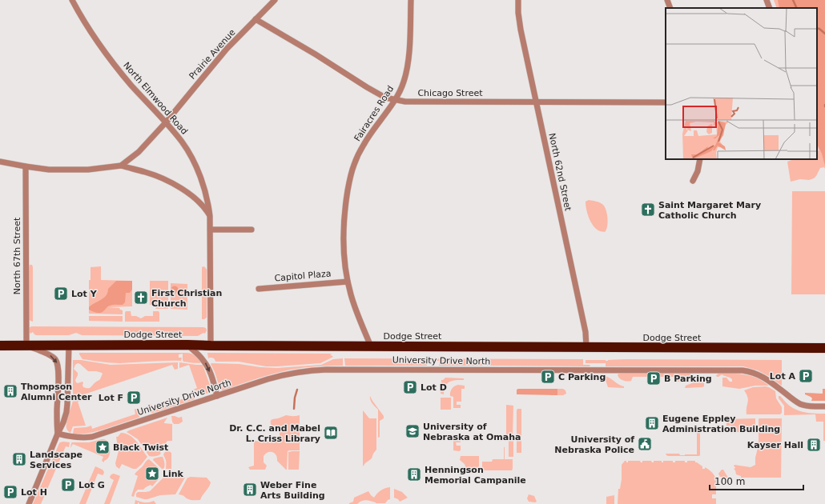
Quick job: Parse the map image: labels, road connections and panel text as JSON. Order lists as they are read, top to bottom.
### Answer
{
  "streets": {
    "highway": ["Dodge Street"],
    "street": [
      "Prairie Avenue",
      "Chicago Street",
      "North Elmwood Road",
      "Fairacres Road",
      "North 62nd Street",
      "North 67th Street",
      "Capitol Plaza",
      "University Drive North"
    ]
  },
  "crossings": [
    ["Prairie Avenue", "Chicago Street"],
    ["Prairie Avenue", "North Elmwood Road"],
    ["Chicago Street", "Fairacres Road"],
    ["Chicago Street", "North 62nd Street"],
    ["North Elmwood Road", "Dodge Street"],
    ["Fairacres Road", "Capitol Plaza"],
    ["Fairacres Road", "Dodge Street"],
    ["North 62nd Street", "Dodge Street"],
    ["North 67th Street", "Dodge Street"]
  ],
  "places": {
    "church": ["Saint Margaret Mary Catholic Church", "First Christian Church"],
    "parking": [
      "Lot Y",
      "Lot A",
      "C Parking",
      "B Parking",
      "Lot D",
      "Lot F",
      "Lot G",
      "Lot H"
    ],
    "building": [
      "Thompson Alumni Center",
      "Eugene Eppley Administration Building",
      "Kayser Hall",
      "Landscape Services",
      "Henningson Memorial Campanile",
      "Weber Fine Arts Building"
    ],
    "school or university": ["University of Nebraska at Omaha"],
    "library": ["Dr. C.C. and Mabel L. Criss Library"],
    "public building": ["University of Nebraska Police"],
    "place": ["Black Twist", "Link"]
  },
  "scale_bar": "100 m"
}
